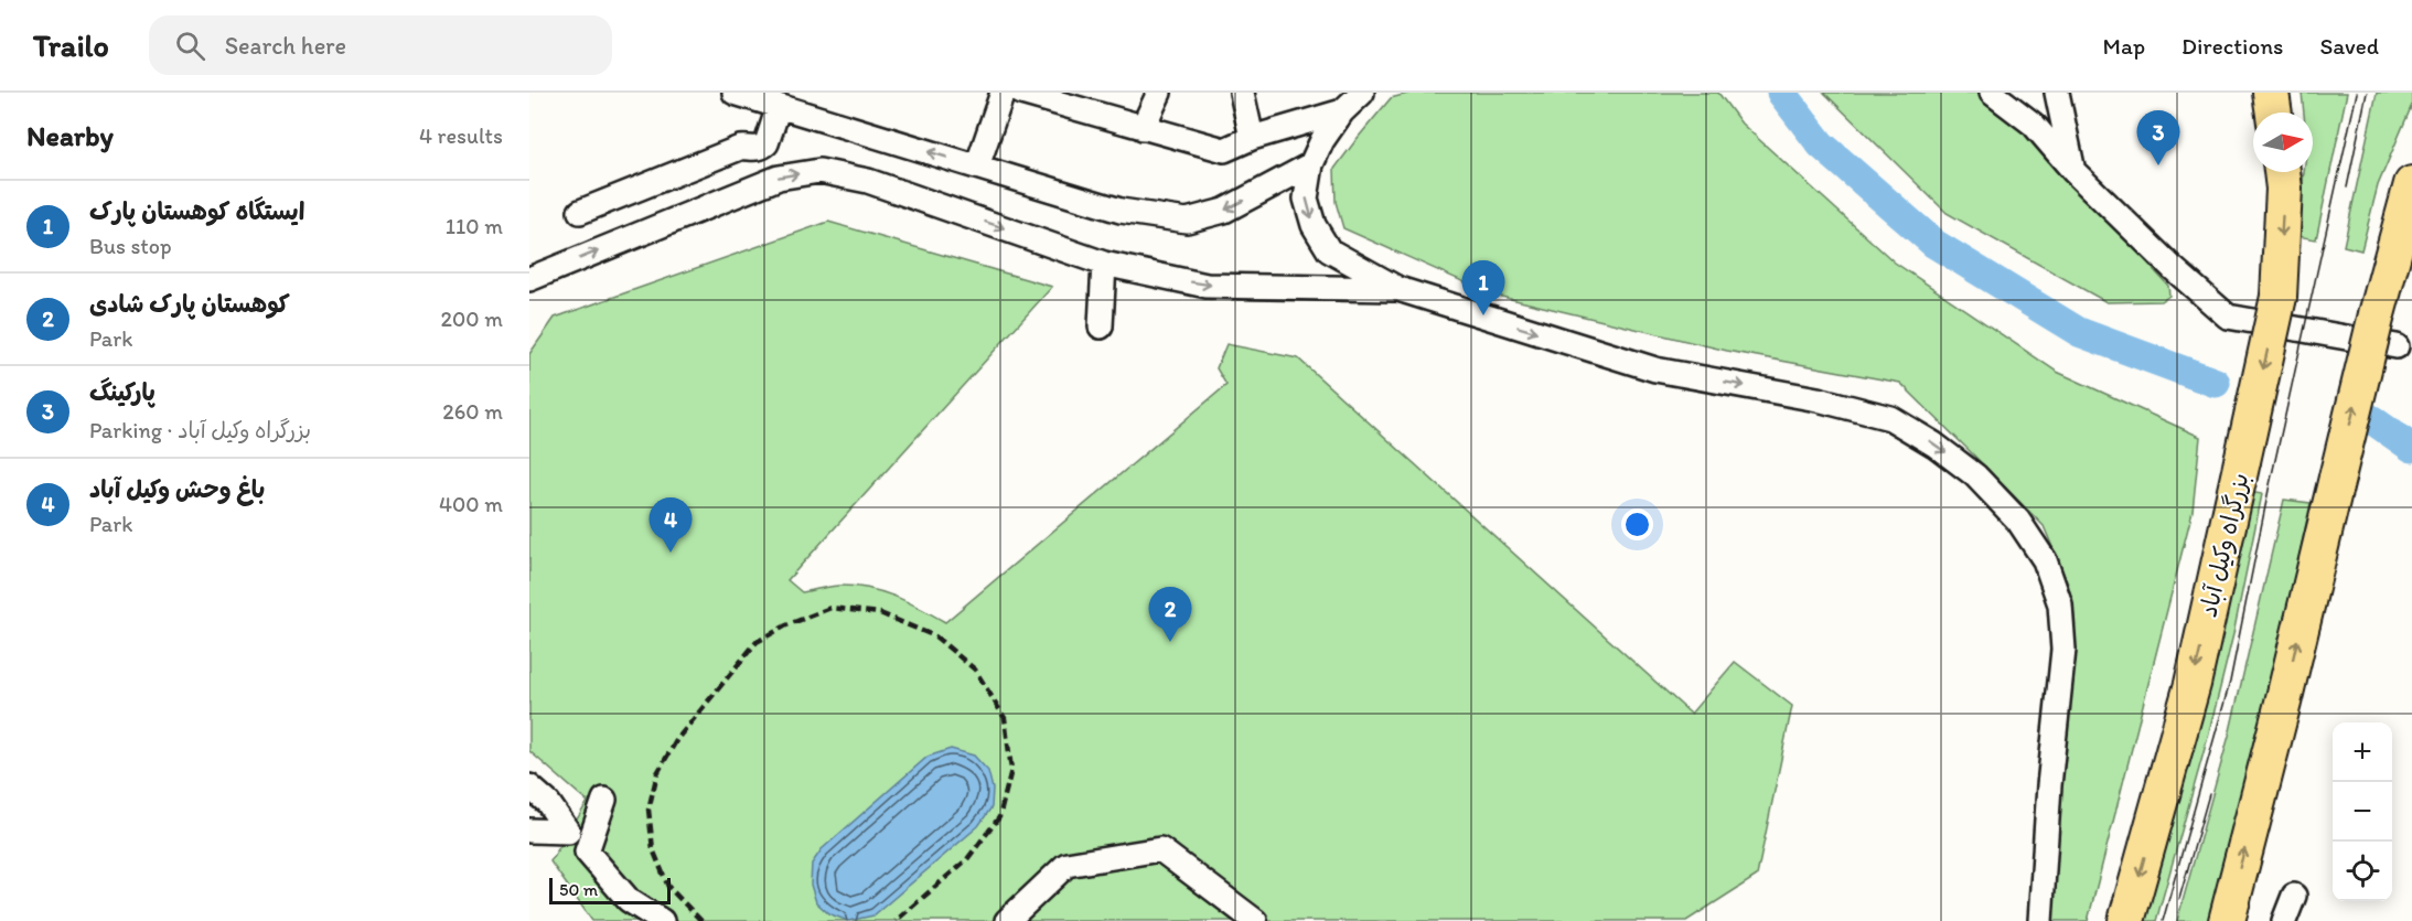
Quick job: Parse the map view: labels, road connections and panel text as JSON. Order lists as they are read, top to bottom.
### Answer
{
  "streets": {
    "highway": ["بزرگراه وکیل آباد"]
  },
  "scale_bar": "50 m",
  "north": "right",
  "page": {
    "header": "Trailo",
    "search": "Search here",
    "nav": ["Map", "Directions", "Saved"],
    "heading": ["Nearby", "4 results"],
    "pins": [
      "3",
      "1",
      "4",
      "2"
    ],
    "list": [
      {
        "mark": "1",
        "name": "ایستگاه کوهستان پارک",
        "note": "Bus stop",
        "value": "110 m"
      },
      {
        "mark": "2",
        "name": "کوهستان پارک شادی",
        "note": "Park",
        "value": "200 m"
      },
      {
        "mark": "3",
        "name": "پارکینگ",
        "note": "Parking · بزرگراه وکیل آباد",
        "value": "260 m"
      },
      {
        "mark": "4",
        "name": "باغ وحش وکیل آباد",
        "note": "Park",
        "value": "400 m"
      }
    ],
    "map_buttons": ["+", "−"],
    "scale": "50 m"
  }
}
